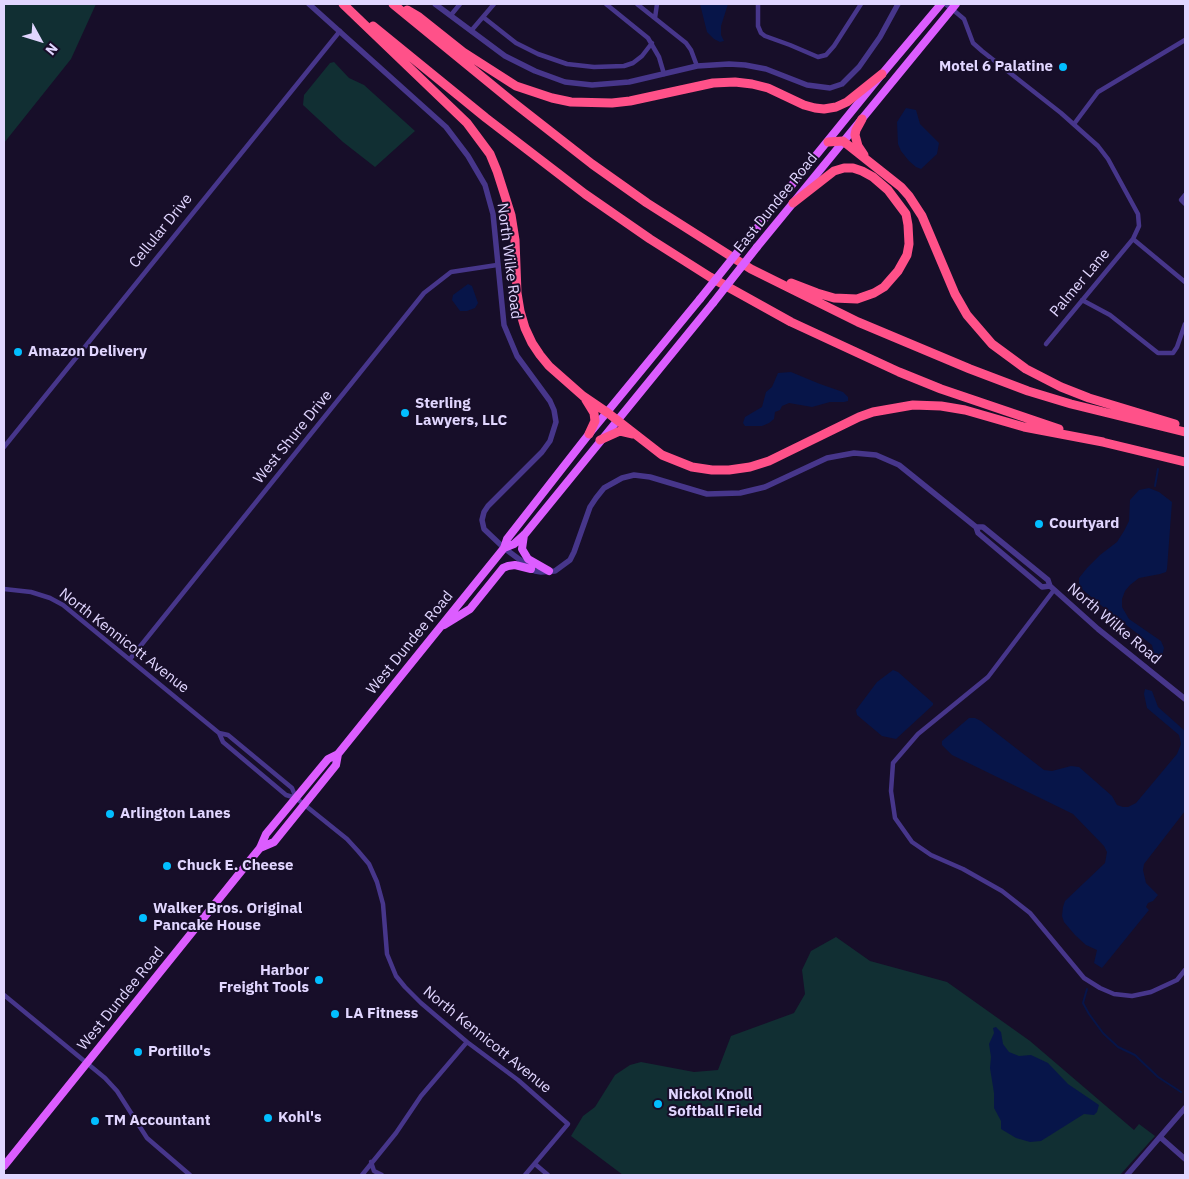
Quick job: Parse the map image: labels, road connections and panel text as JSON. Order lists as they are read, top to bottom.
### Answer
{
  "streets": {
    "main road": ["East Dundee Road", "West Dundee Road"],
    "street": [
      "Cellular Drive",
      "North Wilke Road",
      "Palmer Lane",
      "West Shure Drive",
      "North Kennicott Avenue"
    ]
  },
  "crossings": [
    ["East Dundee Road", "West Dundee Road"],
    ["Cellular Drive", "North Wilke Road"],
    ["North Wilke Road", "West Shure Drive"],
    ["North Wilke Road", "West Dundee Road"],
    ["West Shure Drive", "North Kennicott Avenue"],
    ["North Kennicott Avenue", "West Dundee Road"]
  ],
  "places": [
    "Motel 6 Palatine",
    "Amazon Delivery",
    "Sterling Lawyers, LLC",
    "Courtyard",
    "Arlington Lanes",
    "Chuck E. Cheese",
    "Walker Bros. Original Pancake House",
    "Harbor Freight Tools",
    "LA Fitness",
    "Portillo's",
    "Nickol Knoll Softball Field",
    "Kohl's",
    "TM Accountant"
  ],
  "north": "bottom right"
}
